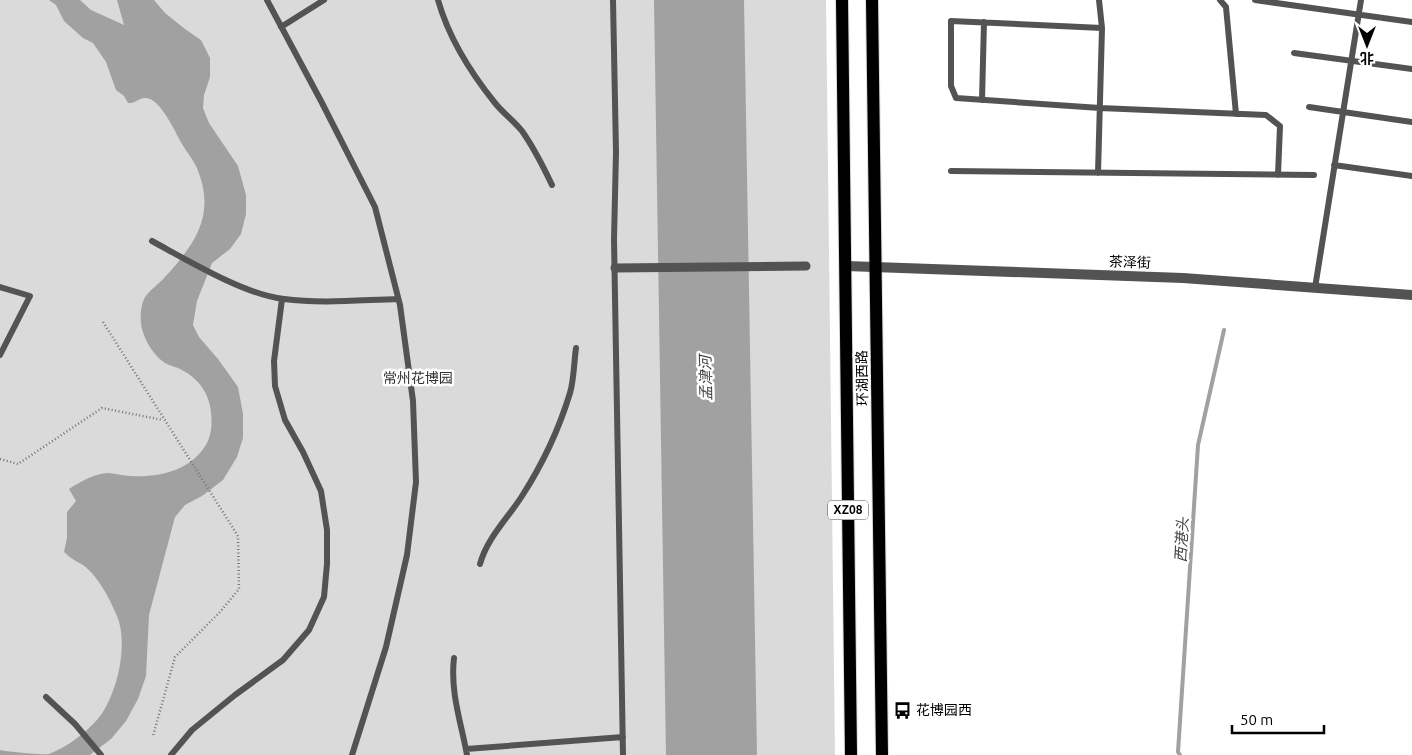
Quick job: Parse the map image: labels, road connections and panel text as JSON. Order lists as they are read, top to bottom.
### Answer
{
  "streets": {
    "main road": ["环湖西路", "XZ08"],
    "street": ["茶泽街"]
  },
  "crossings": [
    ["茶泽街", "环湖西路"]
  ],
  "water": ["孟津河", "西港头"],
  "parks": ["常州花博园"],
  "places": {
    "bus stop": ["花博园西"]
  },
  "scale_bar": "50 m",
  "north": "bottom"
}
